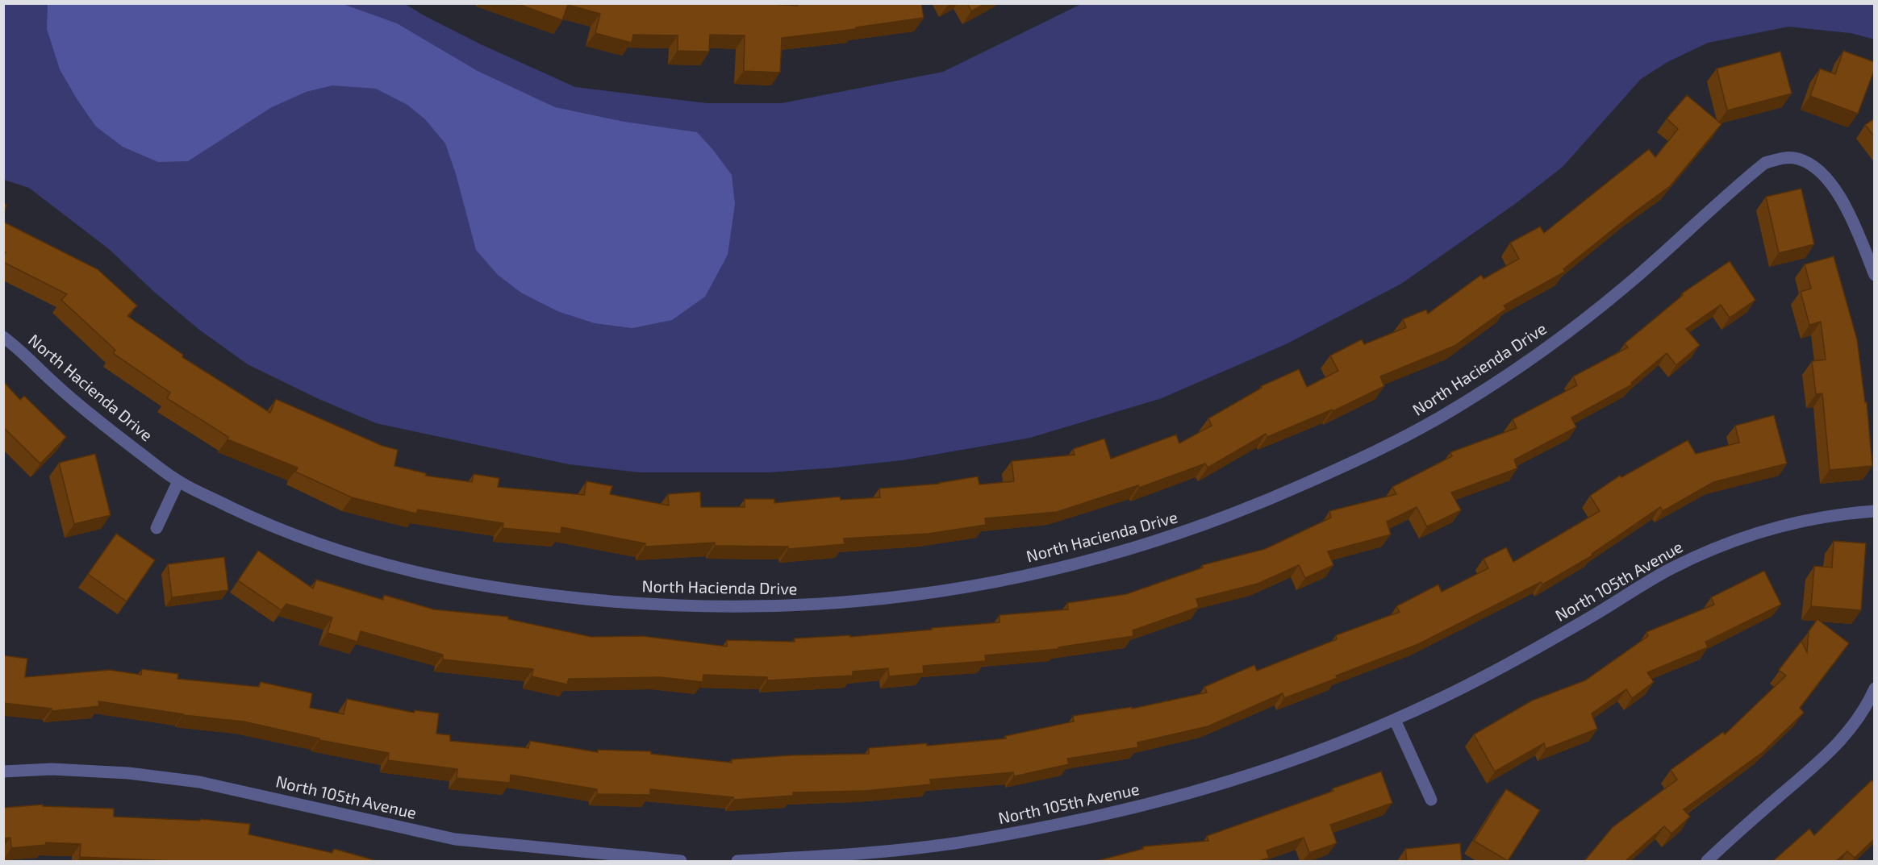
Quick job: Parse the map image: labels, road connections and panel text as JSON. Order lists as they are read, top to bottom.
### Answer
{
  "streets": {
    "street": ["North Hacienda Drive", "North 105th Avenue"]
  }
}
